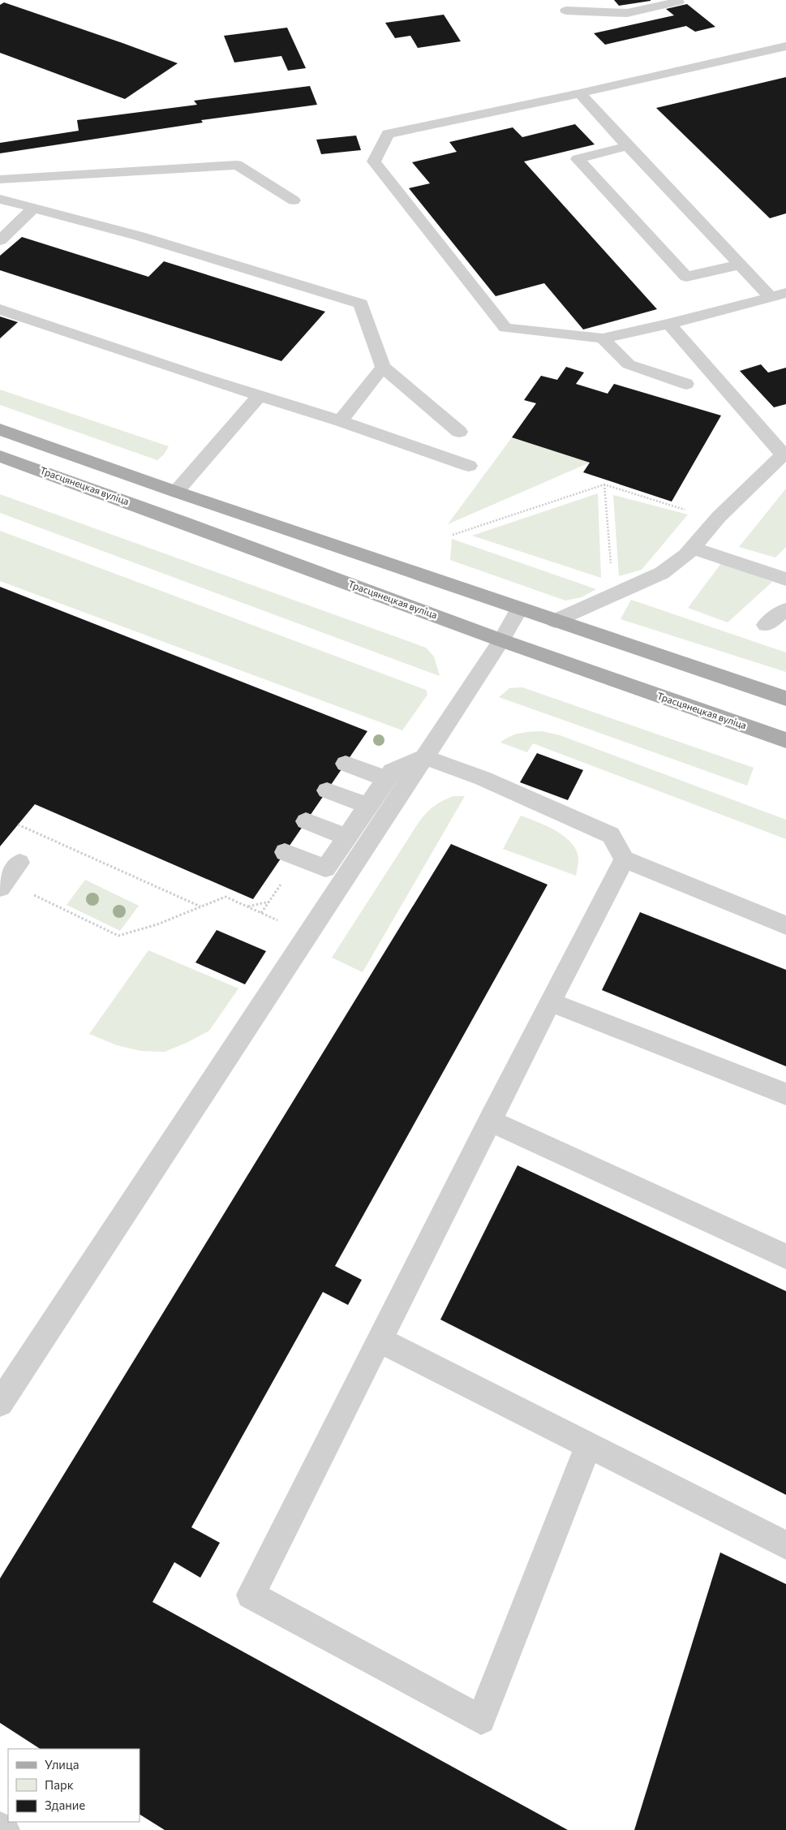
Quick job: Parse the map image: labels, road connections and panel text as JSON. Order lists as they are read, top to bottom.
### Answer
{
  "streets": {
    "main road": ["Трасцянецкая вуліца"]
  },
  "legend": ["Улица", "Парк", "Здание"]
}
